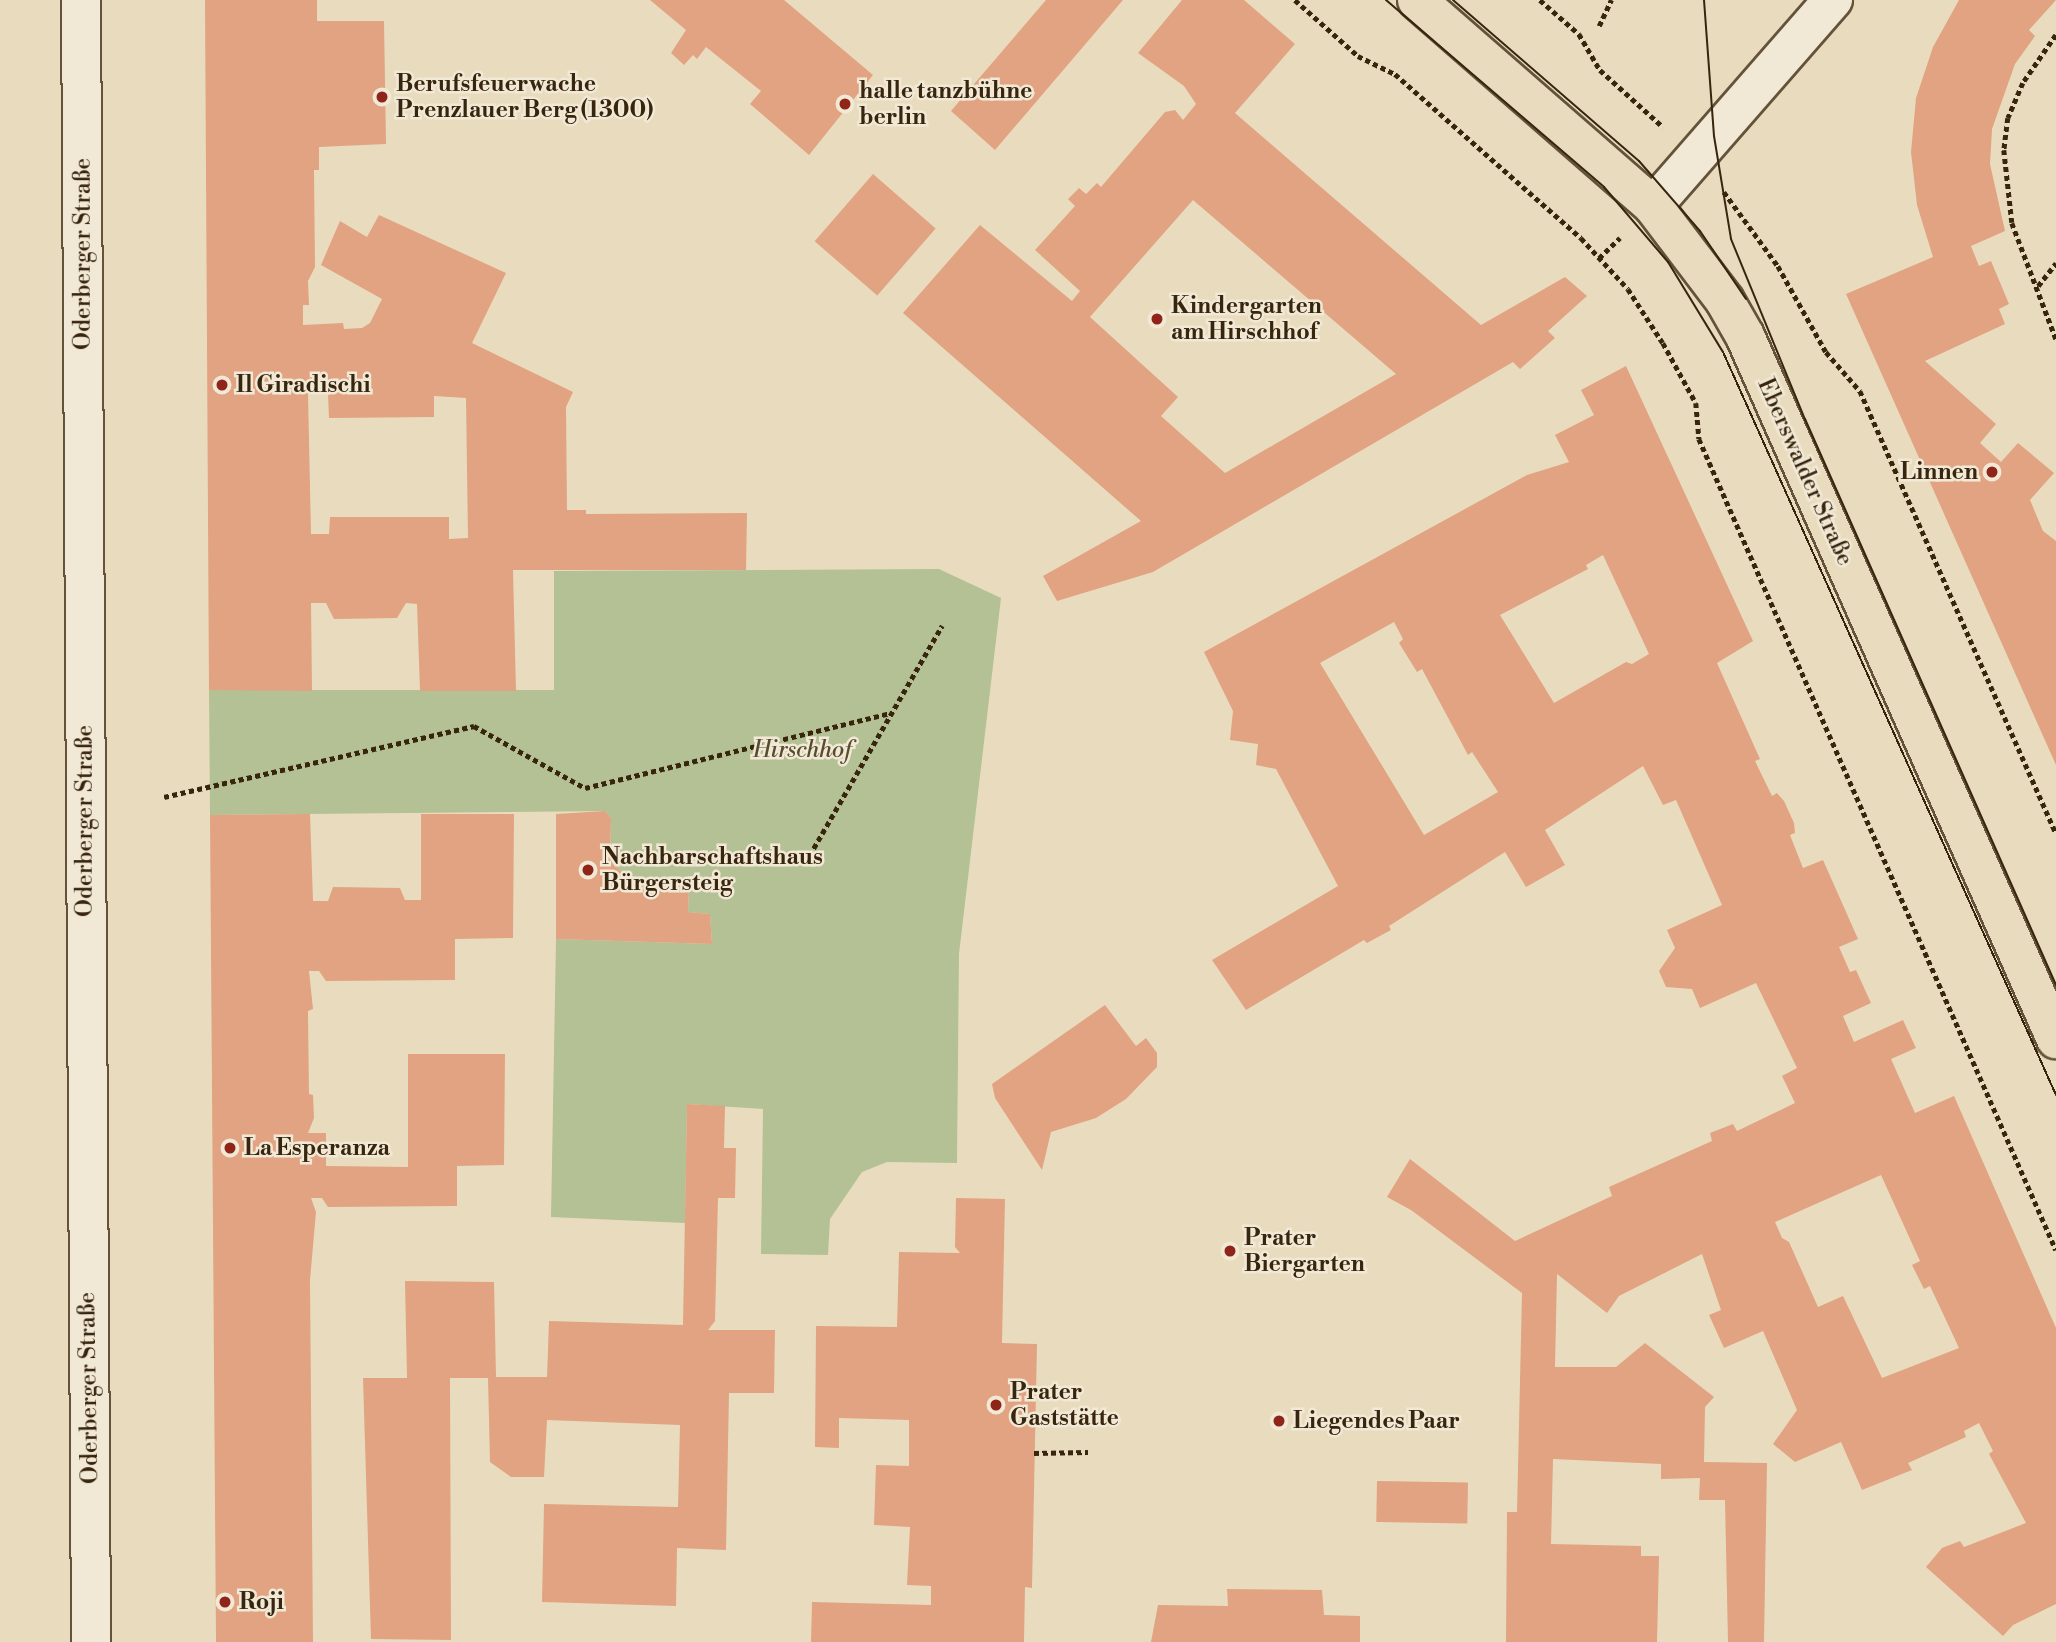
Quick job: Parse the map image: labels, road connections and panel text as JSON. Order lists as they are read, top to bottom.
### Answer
{
  "streets": {
    "main road": ["Eberswalder Straße"],
    "street": ["Oderberger Straße"]
  },
  "parks": ["Hirschhof"],
  "places": [
    "Berufsfeuerwache Prenzlauer Berg (1300)",
    "halle tanzbühne berlin",
    "Kindergarten am Hirschhof",
    "Il Giradischi",
    "Linnen",
    "Nachbarschaftshaus Bürgersteig",
    "La Esperanza",
    "Prater Biergarten",
    "Prater Gaststätte",
    "Liegendes Paar",
    "Roji"
  ]
}
